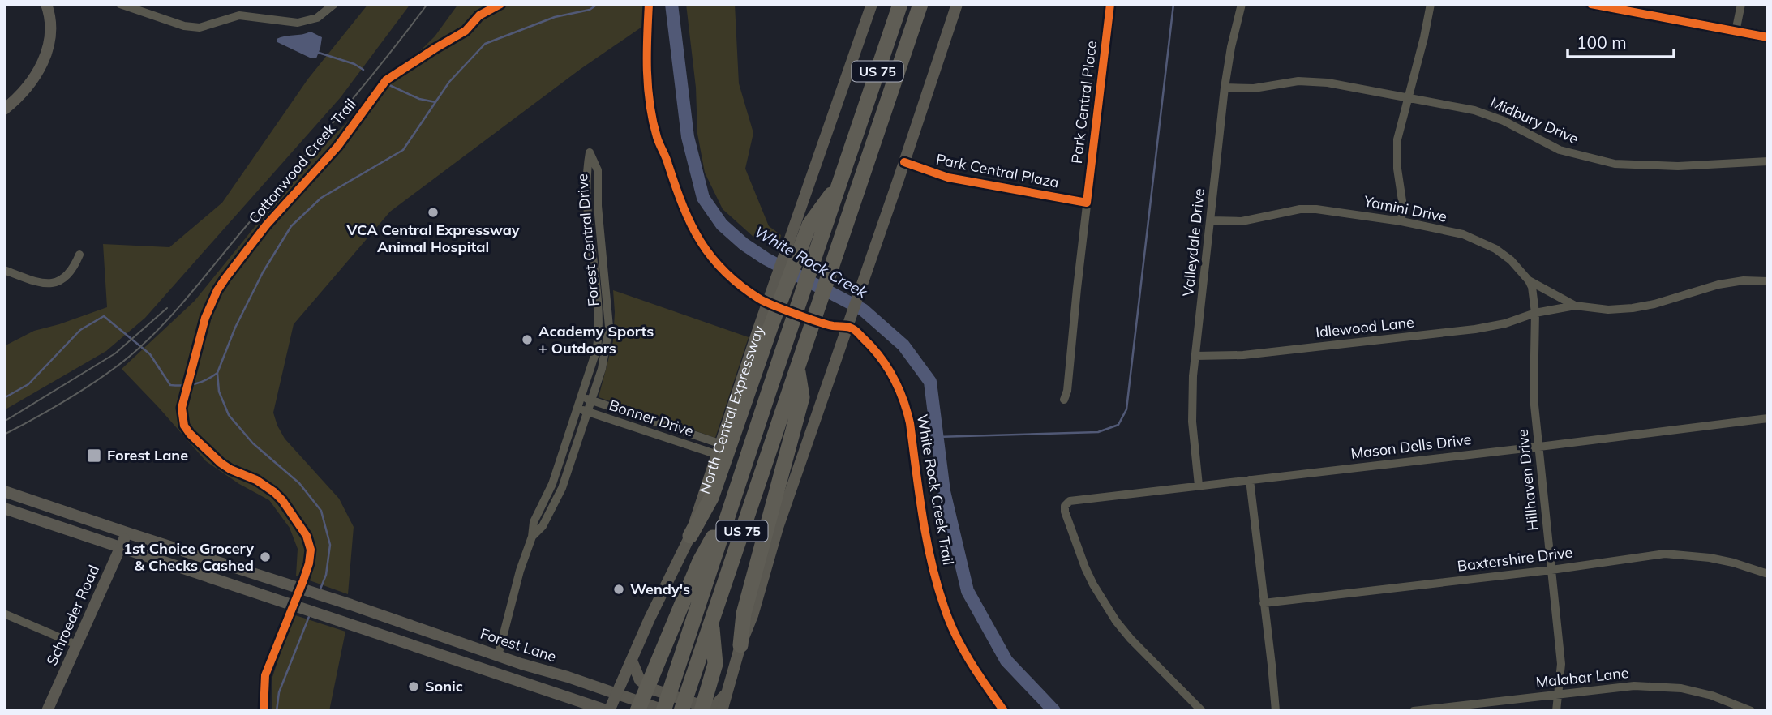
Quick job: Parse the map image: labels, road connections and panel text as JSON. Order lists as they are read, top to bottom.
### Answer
{
  "streets": {
    "highway": ["US 75", "North Central Expressway"],
    "main road": ["Schroeder Road", "Forest Lane"],
    "street": [
      "Park Central Place",
      "Midbury Drive",
      "Park Central Plaza",
      "Yamini Drive",
      "Forest Central Drive",
      "Valleydale Drive",
      "Idlewood Lane",
      "Bonner Drive",
      "Mason Dells Drive",
      "Hillhaven Drive",
      "Baxtershire Drive",
      "Malabar Lane"
    ],
    "cycle path": ["Cottonwood Creek Trail", "White Rock Creek Trail"]
  },
  "crossings": [
    ["Park Central Place", "Park Central Plaza"],
    ["Midbury Drive", "Valleydale Drive"],
    ["Yamini Drive", "Valleydale Drive"],
    ["Yamini Drive", "Idlewood Lane"],
    ["Yamini Drive", "Hillhaven Drive"],
    ["Forest Central Drive", "Bonner Drive"],
    ["Forest Central Drive", "Forest Lane"],
    ["Valleydale Drive", "Idlewood Lane"],
    ["Valleydale Drive", "Mason Dells Drive"],
    ["Idlewood Lane", "Hillhaven Drive"],
    ["North Central Expressway", "Bonner Drive"],
    ["North Central Expressway", "Forest Lane"],
    ["Mason Dells Drive", "Hillhaven Drive"],
    ["Hillhaven Drive", "Baxtershire Drive"],
    ["Hillhaven Drive", "Malabar Lane"],
    ["Schroeder Road", "Forest Lane"]
  ],
  "water": ["White Rock Creek"],
  "places": {
    "other": [
      "VCA Central Expressway Animal Hospital",
      "Academy Sports + Outdoors",
      "1st Choice Grocery & Checks Cashed",
      "Wendy's",
      "Sonic"
    ],
    "transit": ["Forest Lane"]
  },
  "scale_bar": "100 m"
}
